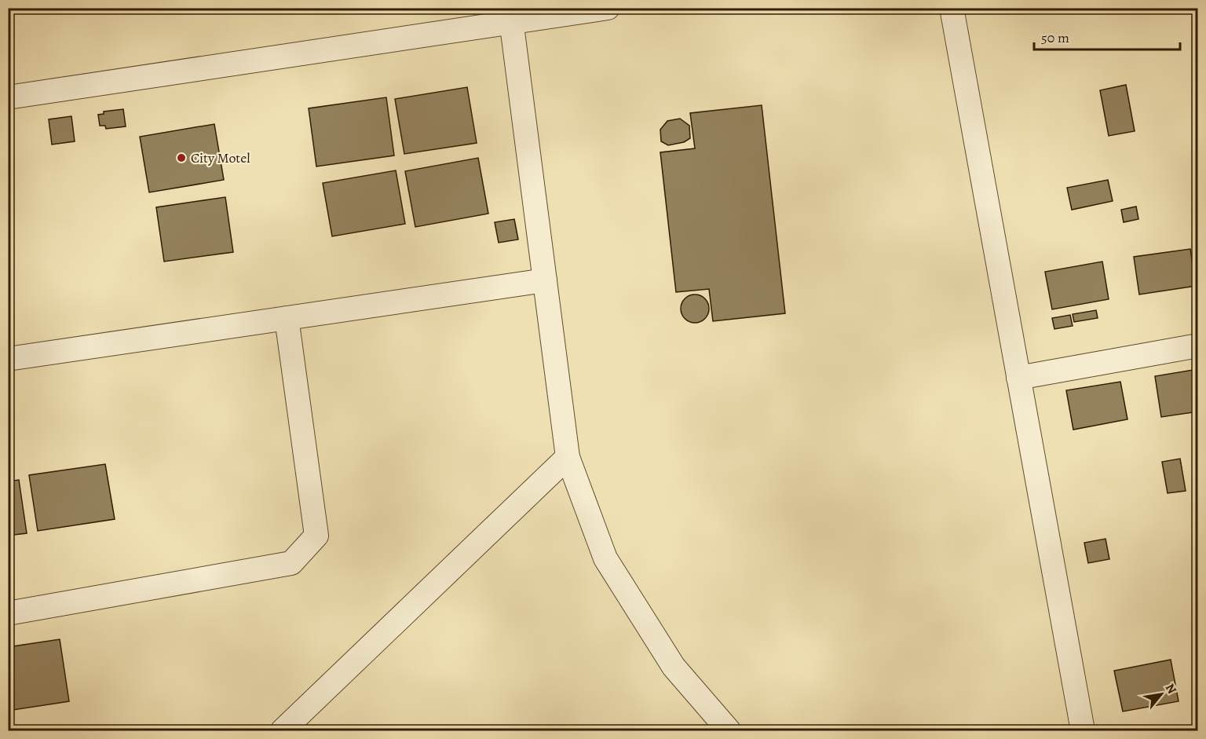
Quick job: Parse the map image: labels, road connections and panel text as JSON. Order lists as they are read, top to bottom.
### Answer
{
  "places": ["City Motel"],
  "scale_bar": "50 m",
  "north": "top right"
}
